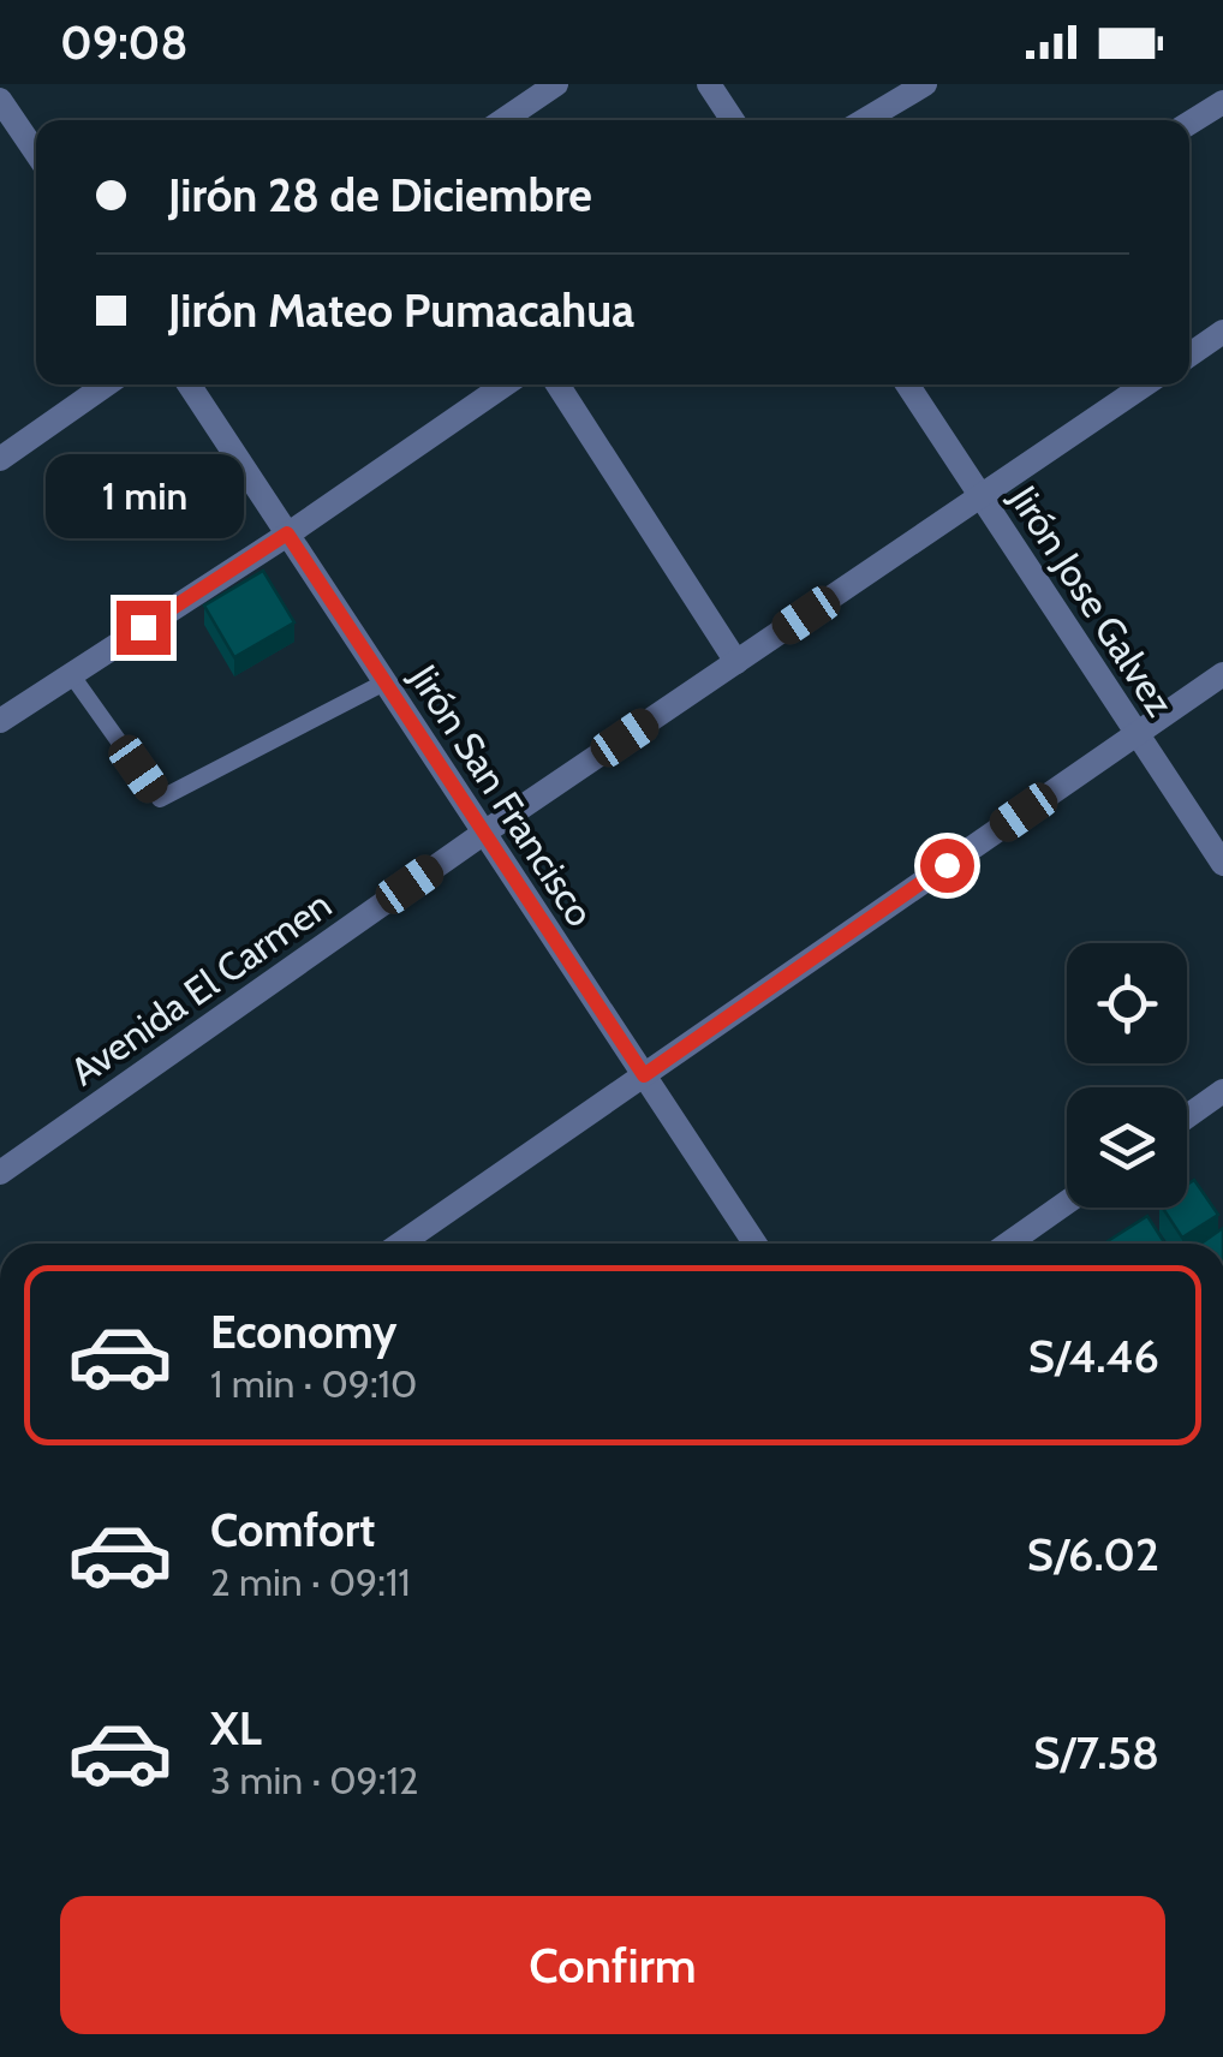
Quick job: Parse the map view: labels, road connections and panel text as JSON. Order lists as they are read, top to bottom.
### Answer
{
  "streets": {
    "street": ["Jirón Jose Galvez", "Jirón San Francisco", "Avenida El Carmen"]
  },
  "crossings": [
    ["Jirón Jose Galvez", "Avenida El Carmen"],
    ["Jirón San Francisco", "Avenida El Carmen"]
  ],
  "page": {
    "status": "09:08",
    "banner": ["Jirón 28 de Diciembre", "Jirón Mateo Pumacahua"],
    "bubble": "1 min",
    "list": [
      {
        "name": "Economy",
        "note": "1 min · 09:10",
        "value": "S/4.46"
      },
      {
        "name": "Comfort",
        "note": "2 min · 09:11",
        "value": "S/6.02"
      },
      {
        "name": "XL",
        "note": "3 min · 09:12",
        "value": "S/7.58"
      }
    ],
    "buttons": "Confirm"
  }
}
